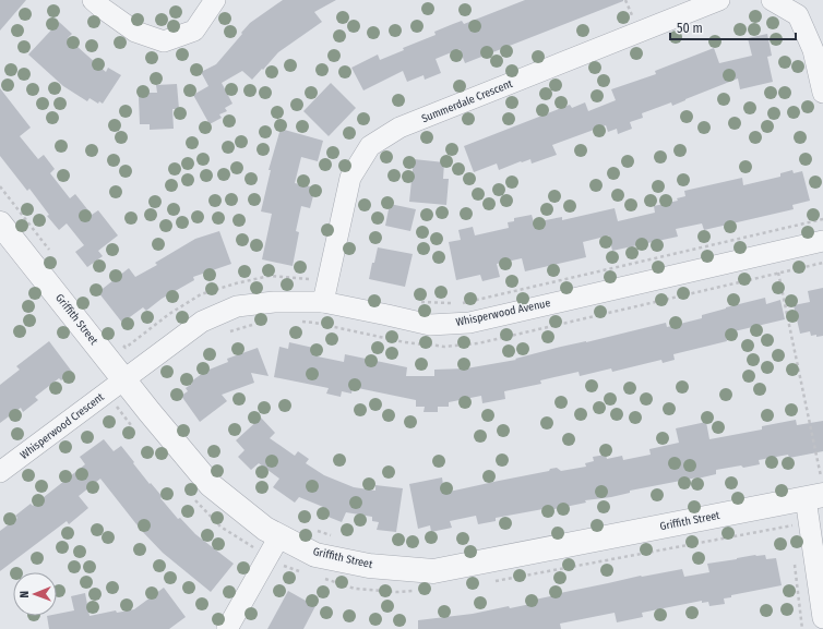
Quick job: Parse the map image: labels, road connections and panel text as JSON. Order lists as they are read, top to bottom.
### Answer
{
  "streets": {
    "street": [
      "Summerdale Crescent",
      "Whisperwood Avenue",
      "Griffith Street",
      "Whisperwood Crescent"
    ]
  },
  "crossings": [
    ["Summerdale Crescent", "Whisperwood Avenue"],
    ["Whisperwood Avenue", "Griffith Street"],
    ["Whisperwood Avenue", "Whisperwood Crescent"],
    ["Griffith Street", "Whisperwood Crescent"]
  ],
  "scale_bar": "50 m",
  "north": "left"
}
